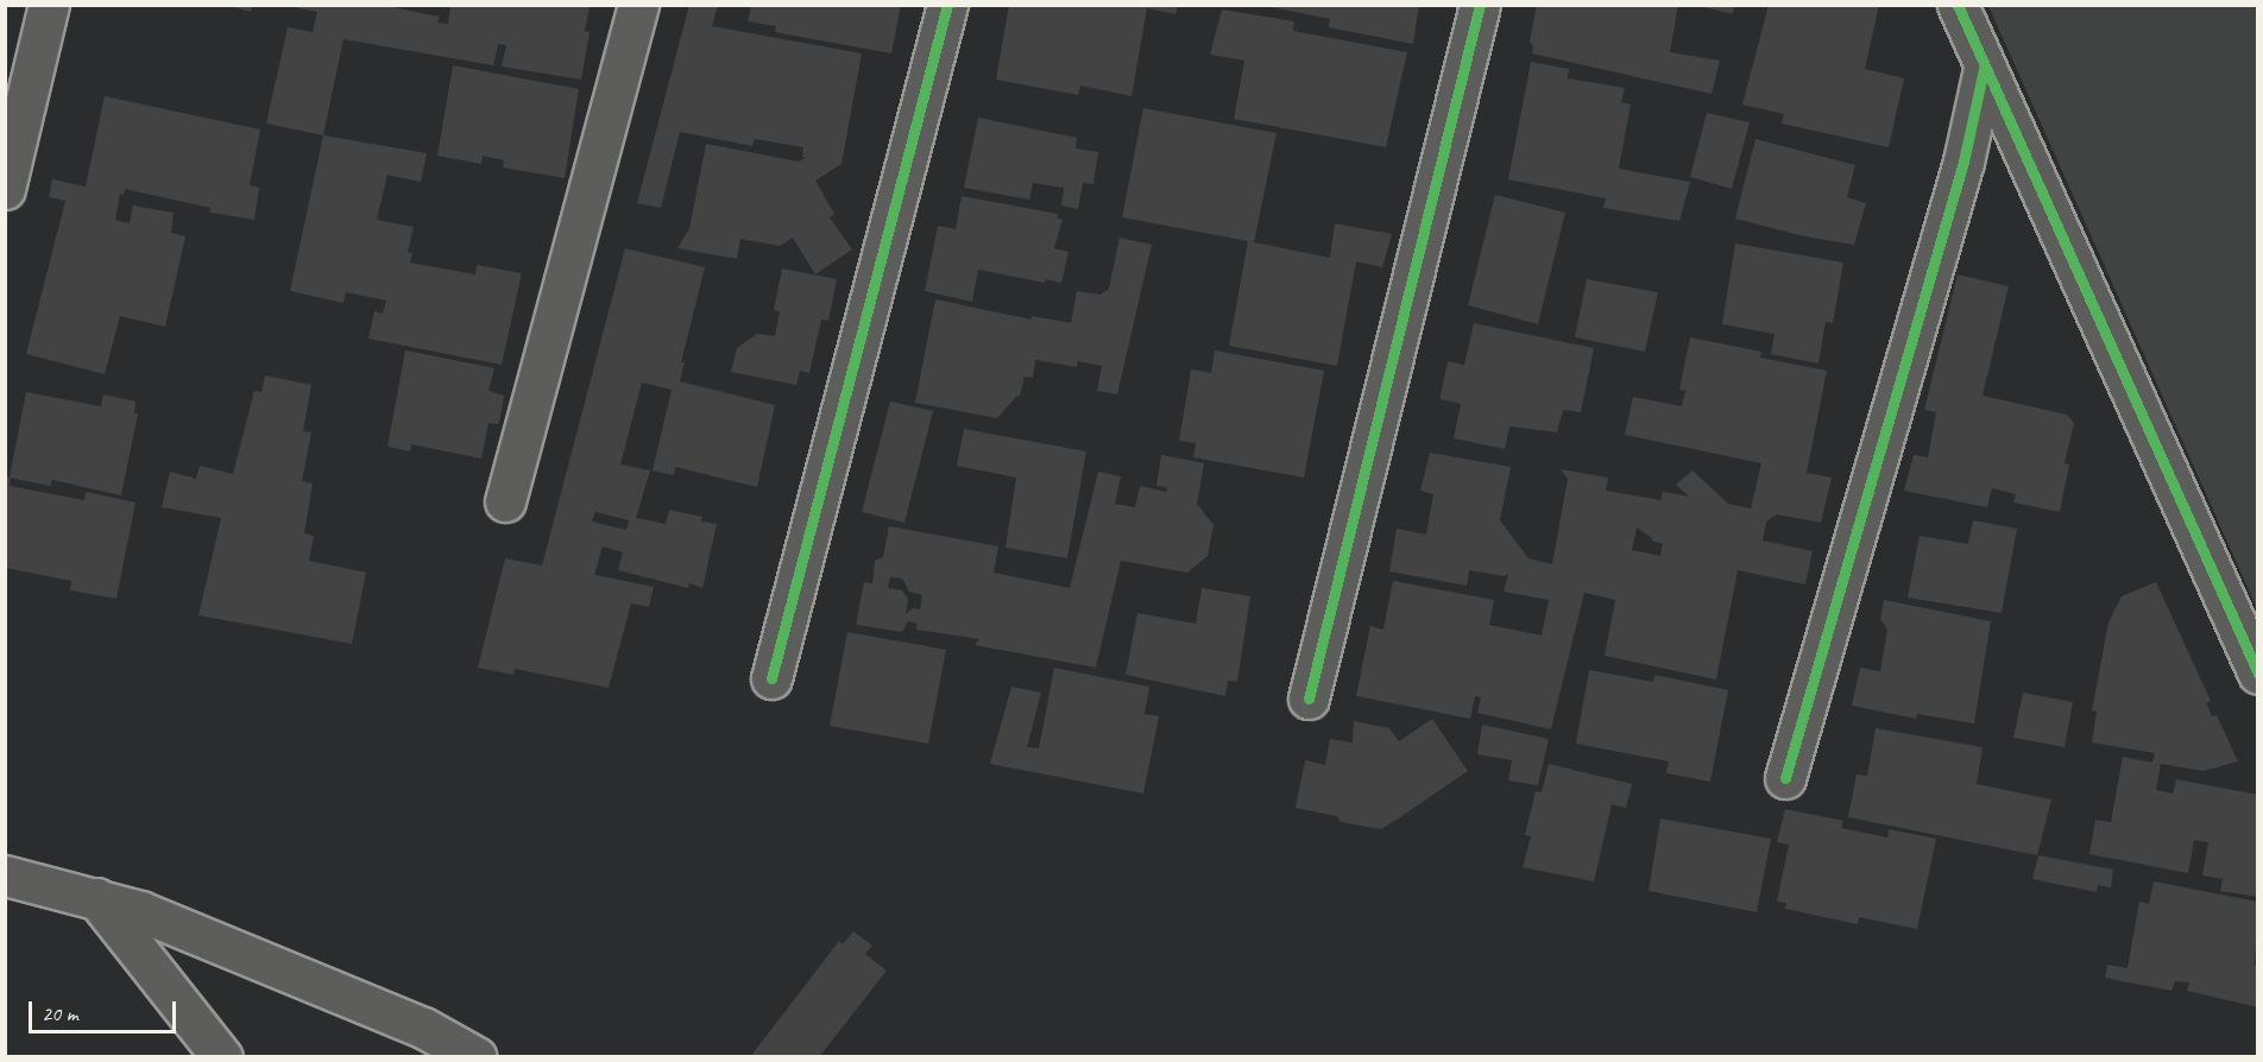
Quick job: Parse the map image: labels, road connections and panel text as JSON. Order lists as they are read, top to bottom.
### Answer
{
  "scale_bar": "20 m"
}
